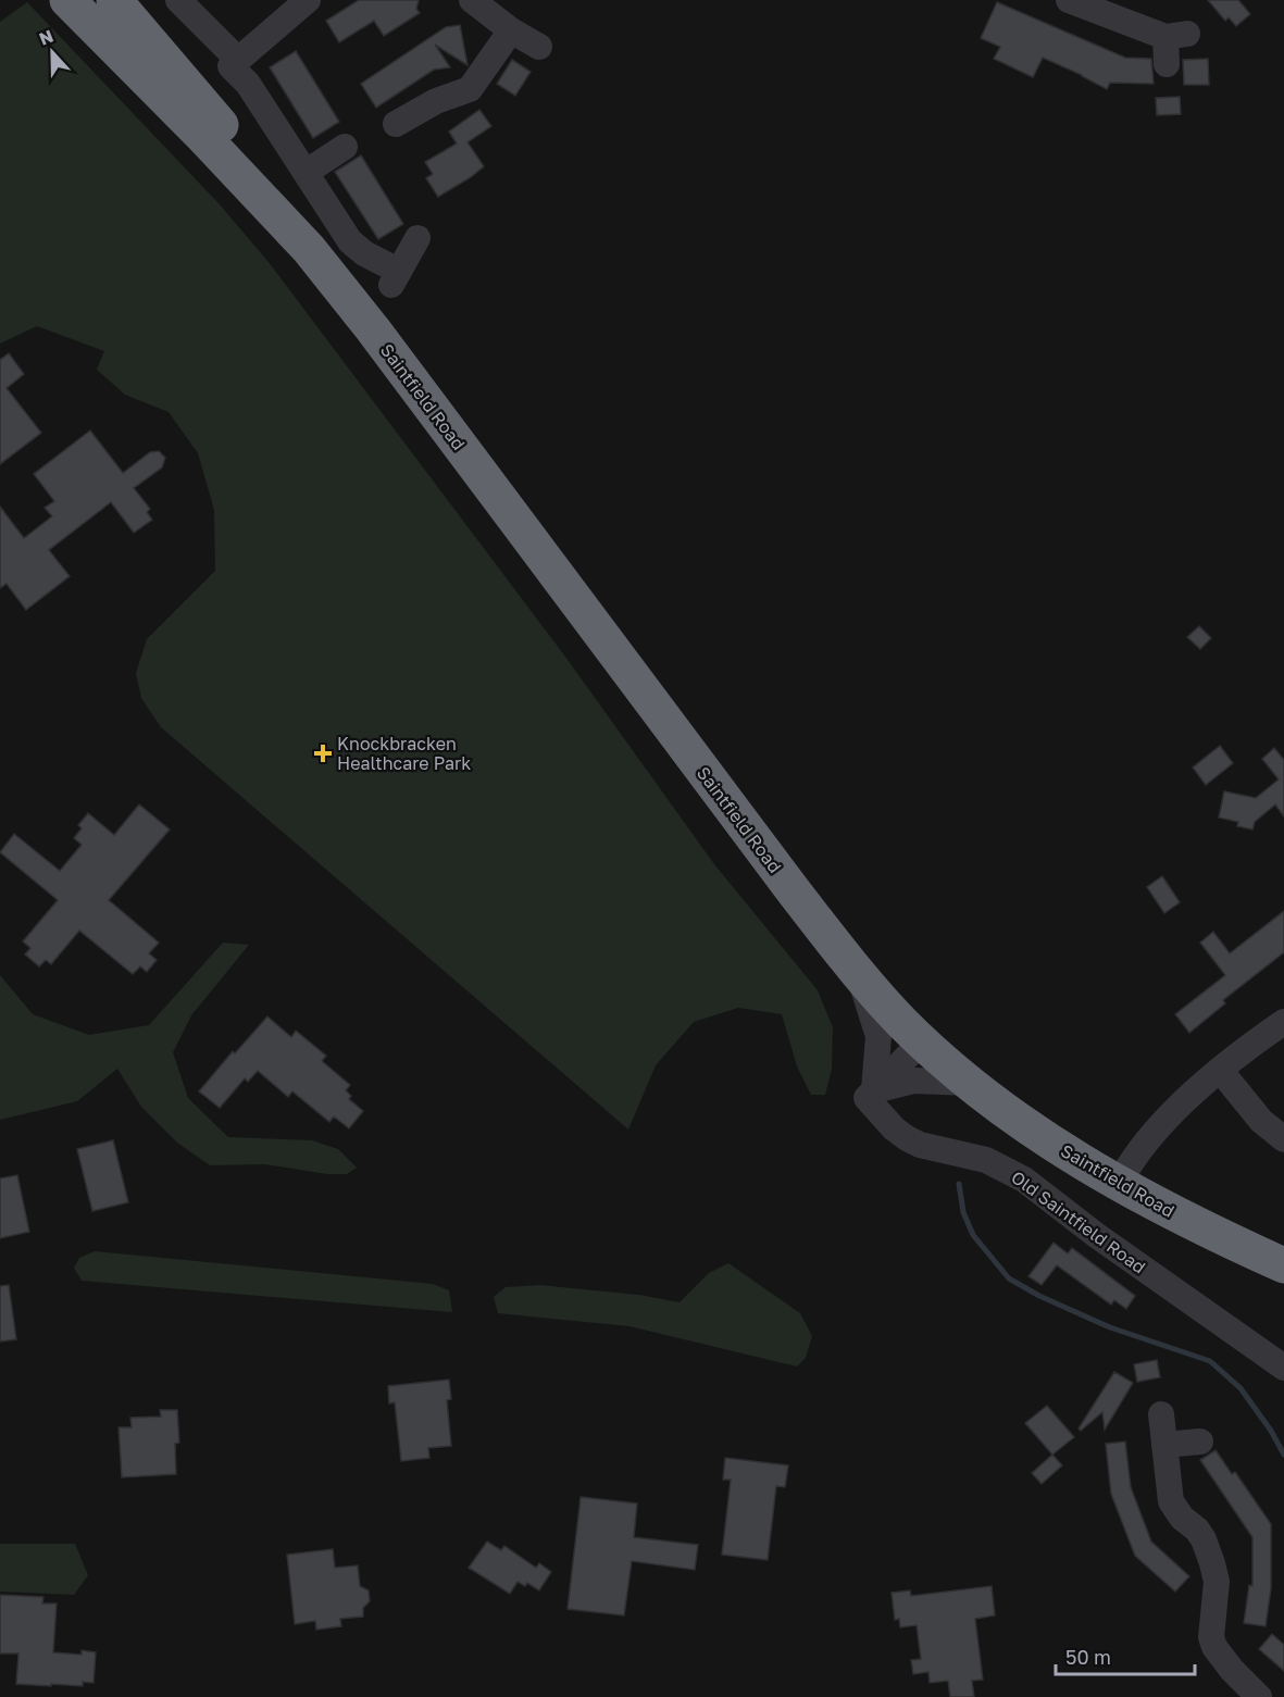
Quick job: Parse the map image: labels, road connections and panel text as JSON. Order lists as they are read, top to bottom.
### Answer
{
  "streets": {
    "highway": ["Saintfield Road"],
    "street": ["Old Saintfield Road"]
  },
  "places": {
    "health": ["Knockbracken Healthcare Park"]
  },
  "scale_bar": "50 m",
  "north": "top"
}
